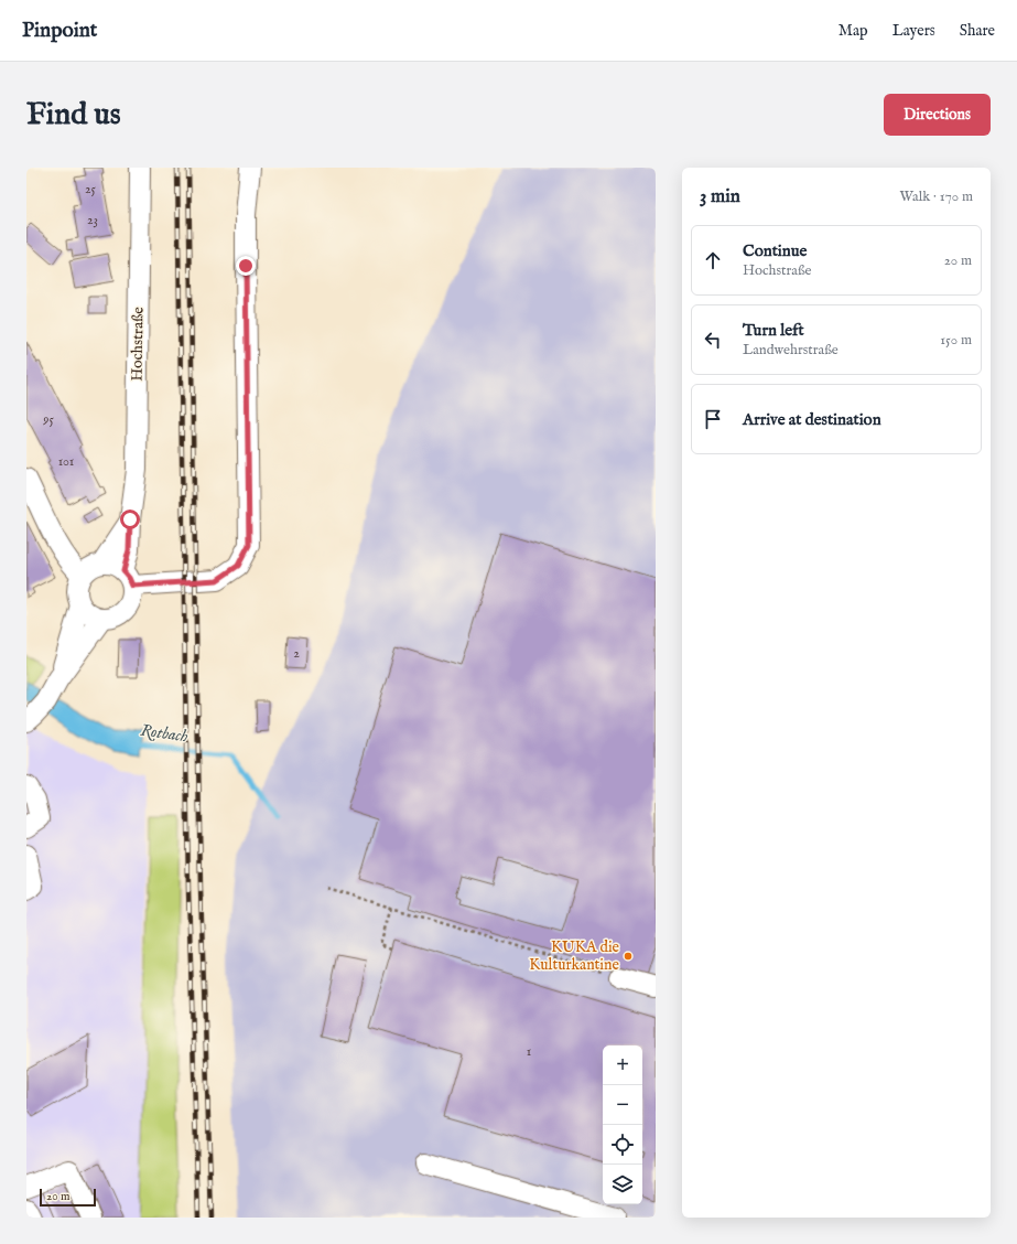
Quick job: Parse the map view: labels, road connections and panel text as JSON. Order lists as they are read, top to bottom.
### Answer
{
  "streets": {
    "street": ["Hochstraße"]
  },
  "water": ["Rotbach"],
  "places": ["KUKA die Kulturkantine"],
  "house_numbers": [
    "25",
    "23",
    "95",
    "101",
    "2",
    "1"
  ],
  "scale_bar": "20 m",
  "page": {
    "header": "Pinpoint",
    "nav": ["Map", "Layers", "Share"],
    "buttons": "Directions",
    "title": "Find us",
    "heading": ["3 min", "Walk · 170 m"],
    "list": [
      ["Continue", "Hochstraße", "20 m"],
      ["Turn left", "Landwehrstraße", "150 m"],
      "Arrive at destination"
    ],
    "map_buttons": ["+", "−"],
    "scale": "20 m"
  }
}
